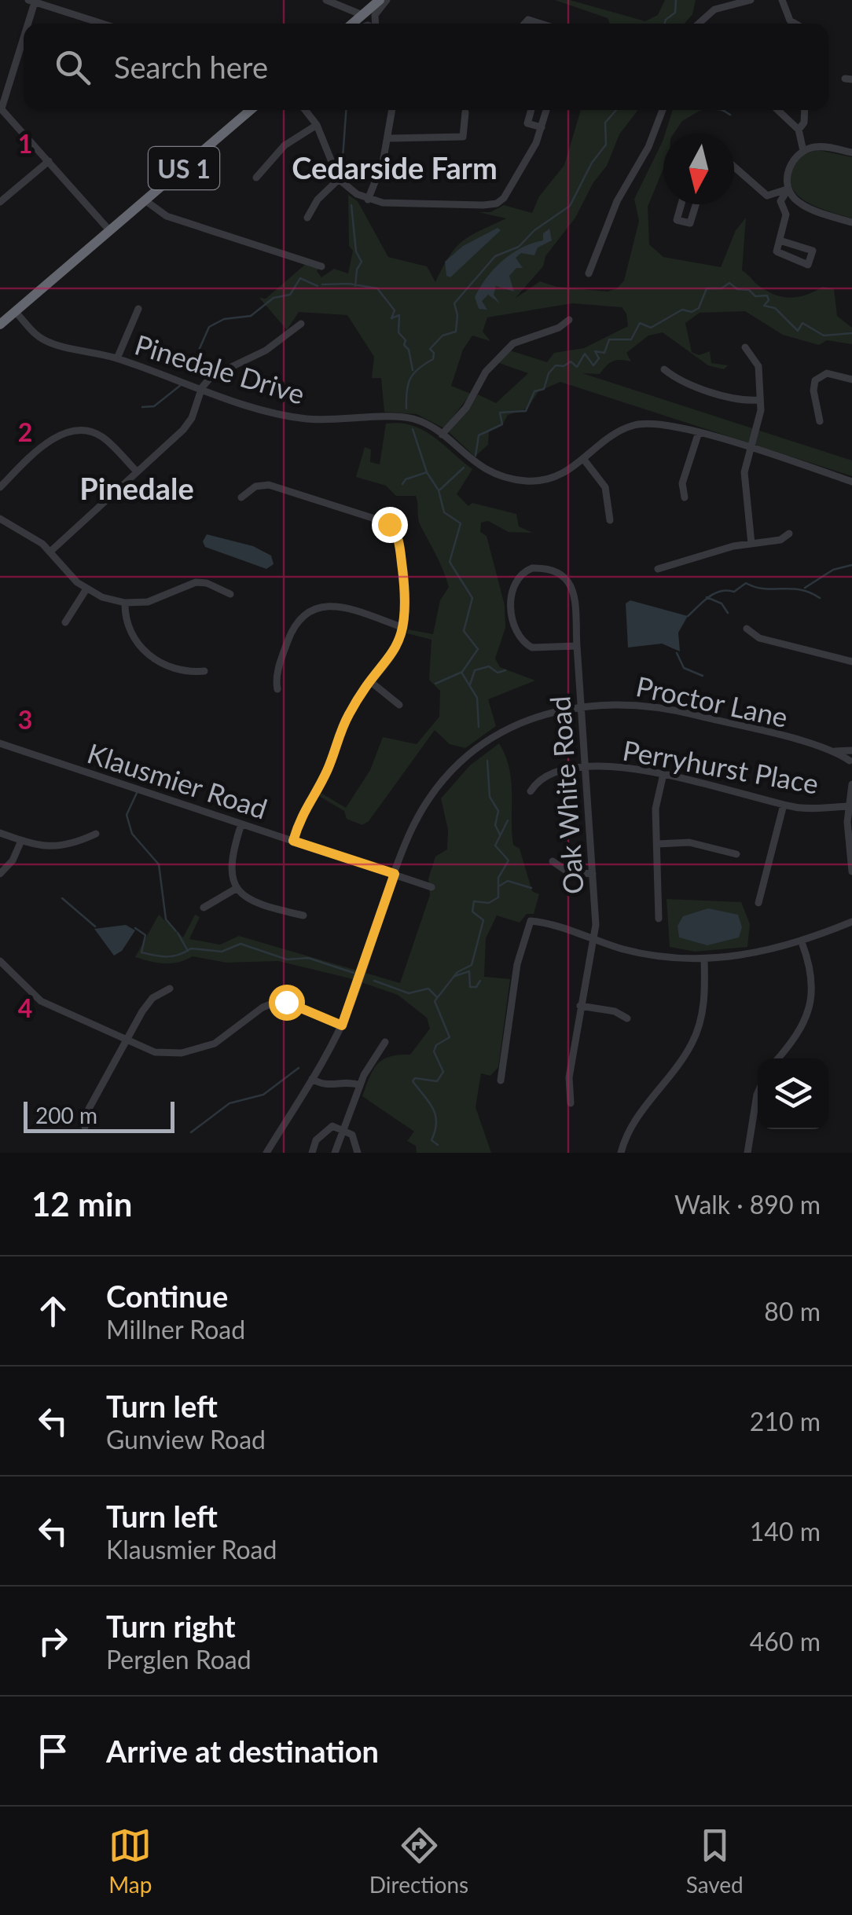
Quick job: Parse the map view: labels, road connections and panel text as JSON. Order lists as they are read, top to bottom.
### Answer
{
  "streets": {
    "highway": ["US 1"],
    "street": [
      "Pinedale Drive",
      "Proctor Lane",
      "Perryhurst Place",
      "Klausmier Road",
      "Oak White Road"
    ]
  },
  "crossings": [
    ["US 1", "Pinedale Drive"],
    ["Proctor Lane", "Klausmier Road"],
    ["Proctor Lane", "Oak White Road"],
    ["Perryhurst Place", "Oak White Road"]
  ],
  "districts": ["Cedarside Farm", "Pinedale"],
  "scale_bar": "200 m",
  "north": "bottom",
  "page": {
    "search": "Search here",
    "scale": "200 m",
    "heading": ["12 min", "Walk · 890 m"],
    "list": [
      ["Continue", "Millner Road", "80 m"],
      ["Turn left", "Gunview Road", "210 m"],
      ["Turn left", "Klausmier Road", "140 m"],
      ["Turn right", "Perglen Road", "460 m"],
      "Arrive at destination"
    ],
    "nav": ["Map", "Directions", "Saved"]
  },
  "grid": {
    "rows": [
      "1",
      "2",
      "3",
      "4"
    ]
  }
}
